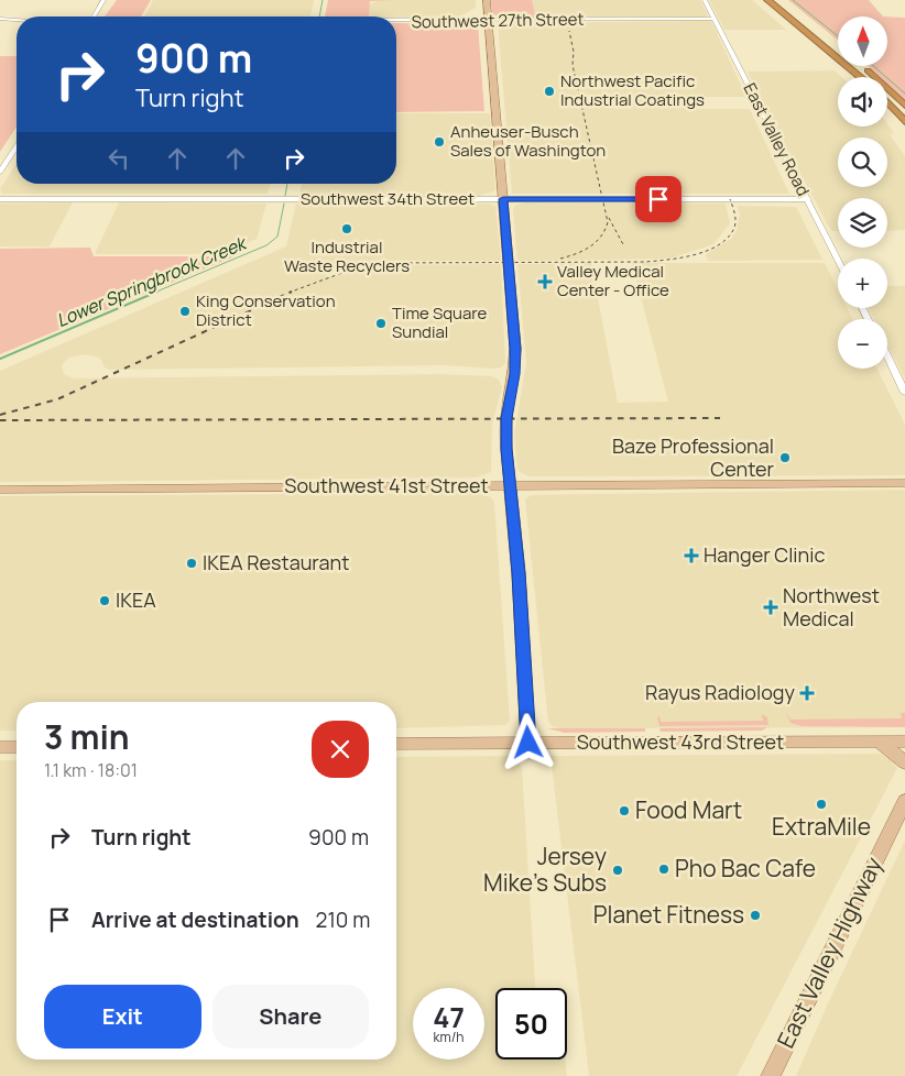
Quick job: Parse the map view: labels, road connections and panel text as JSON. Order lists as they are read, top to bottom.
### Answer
{
  "streets": {
    "main road": ["Southwest 41st Street", "Southwest 43rd Street", "East Valley Highway"],
    "street": ["Southwest 27th Street", "East Valley Road", "Southwest 34th Street"]
  },
  "crossings": [
    ["Southwest 27th Street", "East Valley Road"],
    ["East Valley Road", "Southwest 34th Street"]
  ],
  "water": ["Lower Springbrook Creek"],
  "places": {
    "other": [
      "Northwest Pacific Industrial Coatings",
      "Anheuser-Busch Sales of Washington",
      "Industrial Waste Recyclers",
      "King Conservation District",
      "Time Square Sundial",
      "Baze Professional Center",
      "IKEA Restaurant",
      "IKEA",
      "ExtraMile",
      "Food Mart",
      "Pho Bac Cafe",
      "Jersey Mike's Subs",
      "Planet Fitness"
    ],
    "health": [
      "Valley Medical Center - Office",
      "Hanger Clinic",
      "Northwest Medical",
      "Rayus Radiology"
    ]
  },
  "north": "top",
  "page": {
    "map_buttons": ["+", "−"],
    "turn": ["900 m", "Turn right"],
    "heading": ["3 min", "1.1 km · 18:01"],
    "list": [
      {
        "name": "Turn right",
        "value": "900 m"
      },
      {
        "name": "Arrive at destination",
        "value": "210 m"
      }
    ],
    "buttons": ["Exit", "Share"],
    "speed": "47 km/h",
    "limit": "50"
  }
}
